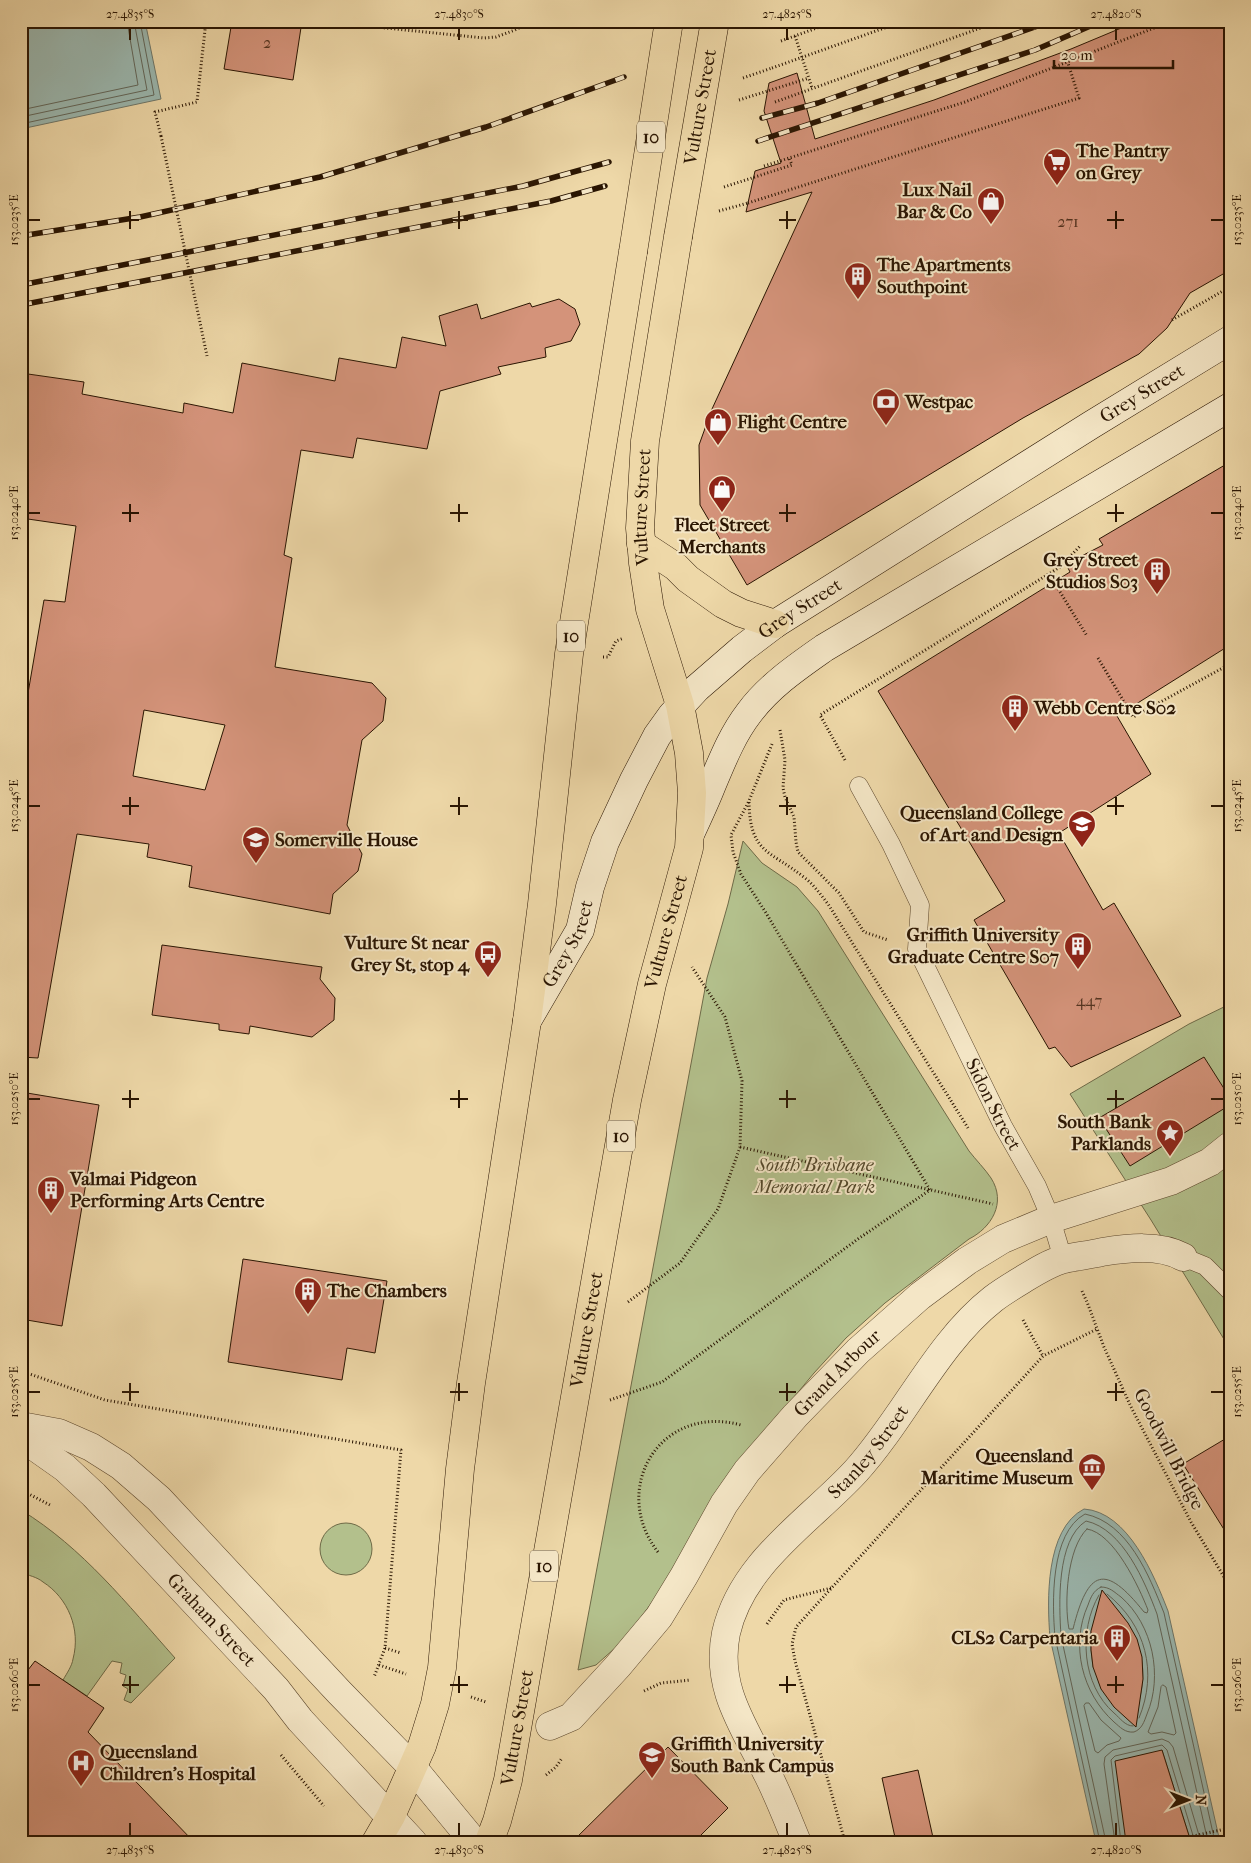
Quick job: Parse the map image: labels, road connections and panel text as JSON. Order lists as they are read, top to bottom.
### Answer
{
  "streets": {
    "main road": ["Vulture Street", "10"],
    "street": [
      "Grey Street",
      "Grand Arbour",
      "Stanley Street",
      "Graham Street"
    ],
    "lane": ["Sidon Street"],
    "path": ["Goodwill Bridge"]
  },
  "crossings": [
    ["Vulture Street", "Grey Street"],
    ["10", "Grey Street"],
    ["10", "Graham Street"],
    ["Sidon Street", "Grand Arbour"],
    ["Sidon Street", "Goodwill Bridge"],
    ["Sidon Street", "Stanley Street"],
    ["Goodwill Bridge", "Stanley Street"]
  ],
  "parks": ["South Brisbane Memorial Park"],
  "places": {
    "supermarket": ["The Pantry on Grey"],
    "shop": ["Lux Nail Bar & Co", "Flight Centre", "Fleet Street Merchants"],
    "building": [
      "The Apartments Southpoint",
      "Grey Street Studios S03",
      "Webb Centre S02",
      "Griffith University Graduate Centre S07",
      "Valmai Pidgeon Performing Arts Centre",
      "The Chambers",
      "CLS2 Carpentaria"
    ],
    "bank": ["Westpac"],
    "school or university": ["Queensland College of Art and Design", "Somerville House", "Griffith University South Bank Campus"],
    "bus stop": ["Vulture St near Grey St, stop 4"],
    "place": ["South Bank Parklands"],
    "museum": ["Queensland Maritime Museum"],
    "hospital": ["Queensland Children's Hospital"]
  },
  "house_numbers": ["2", "271", "447"],
  "scale_bar": "20 m",
  "north": "right",
  "coordinates": [
    "27.4835°S",
    "27.4830°S",
    "27.4825°S",
    "27.4820°S",
    "153.0235°E",
    "153.0240°E",
    "153.0245°E",
    "153.0250°E",
    "153.0255°E",
    "153.0260°E"
  ]
}
